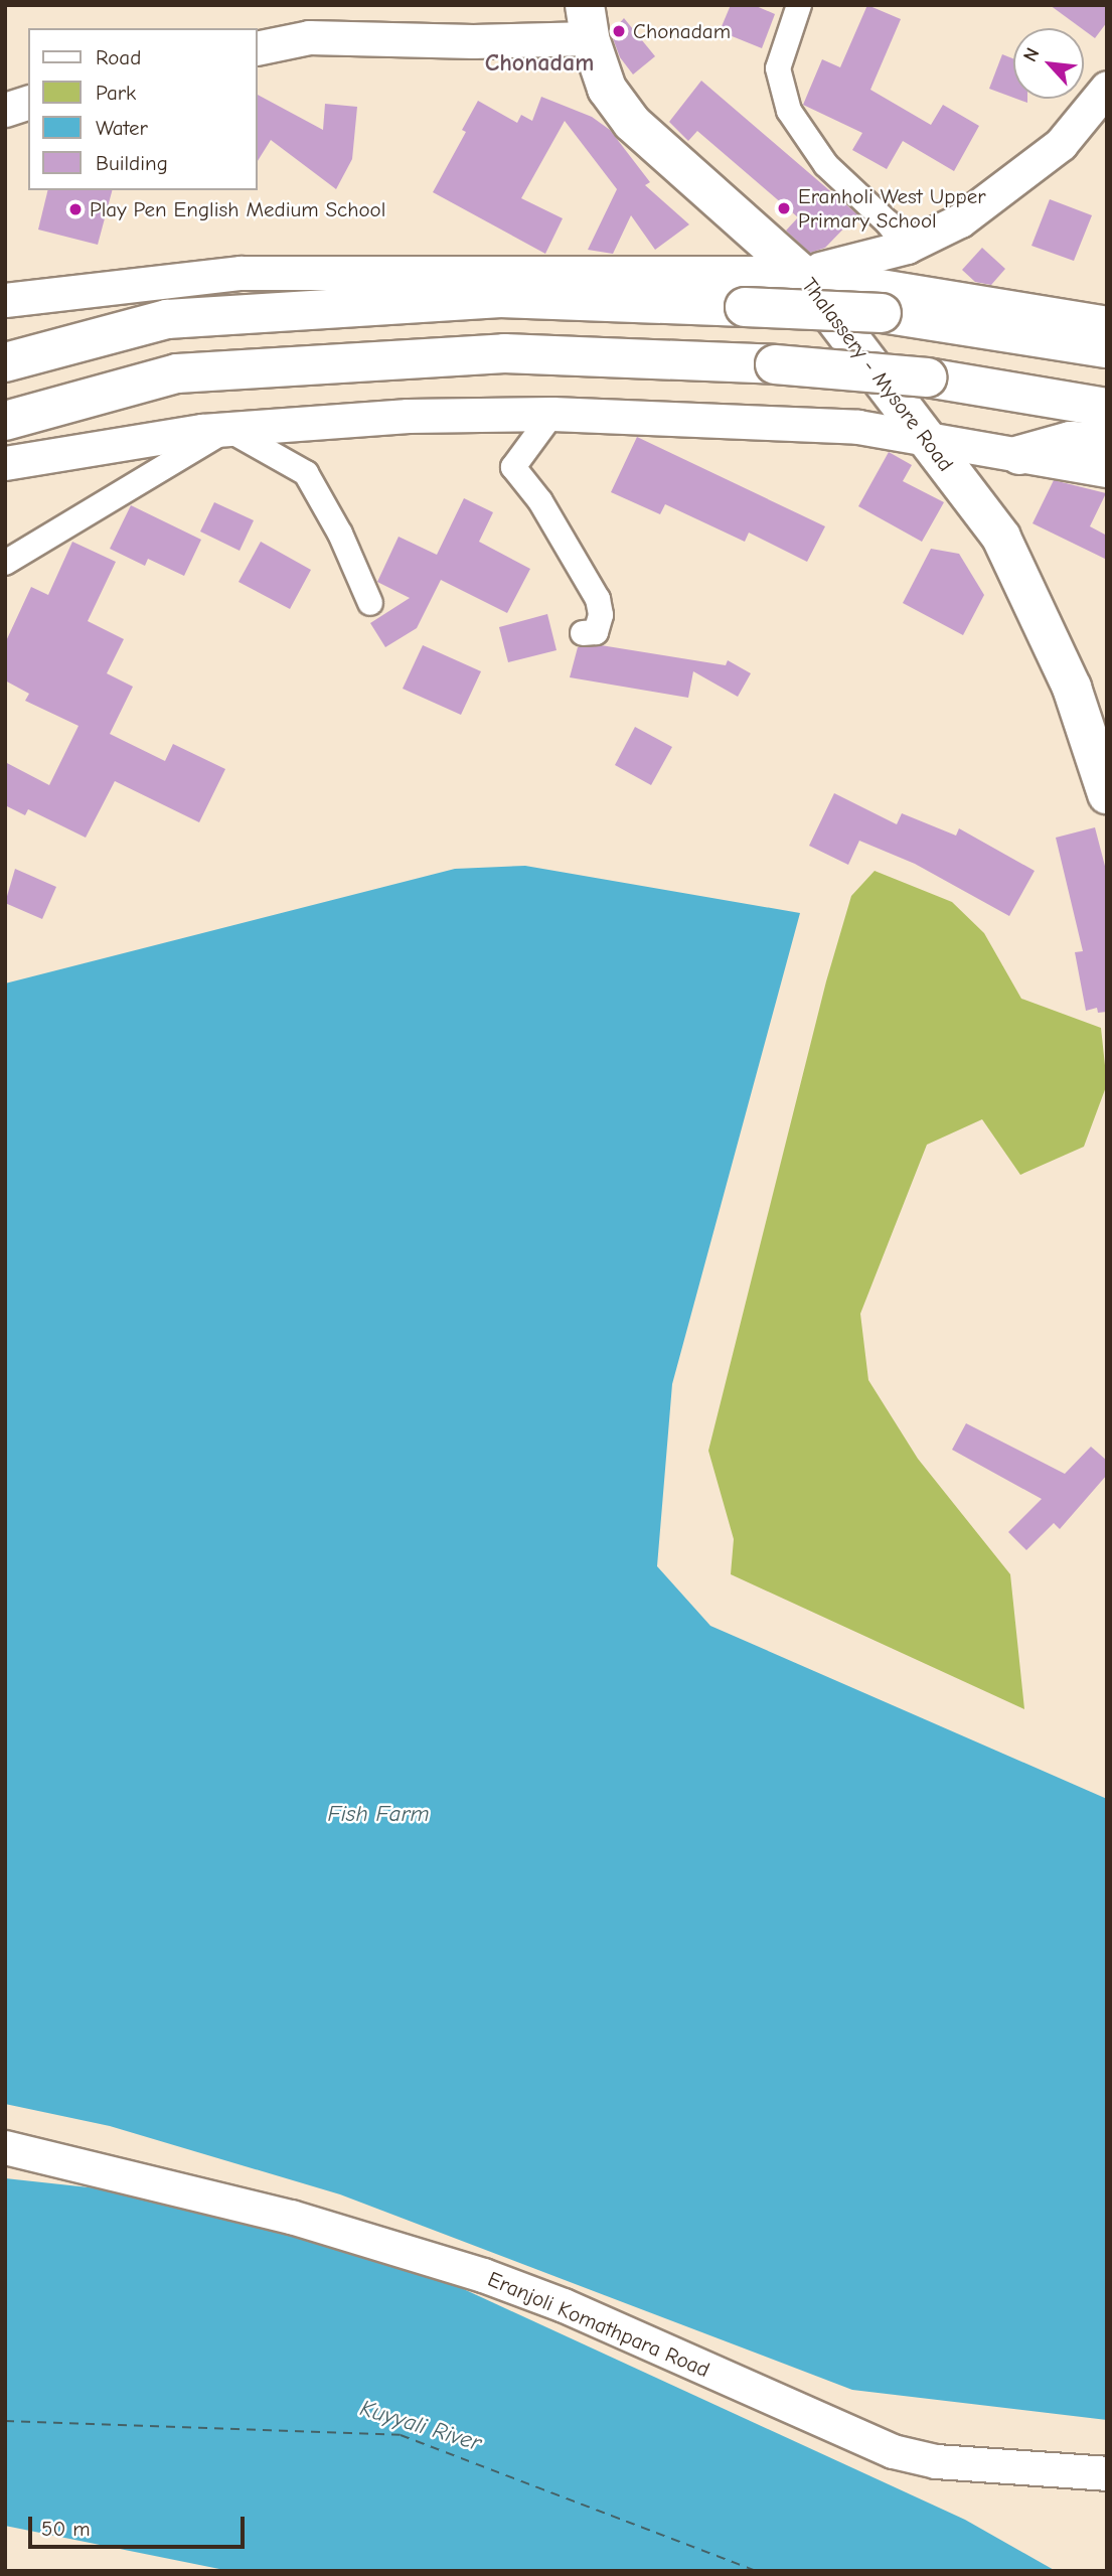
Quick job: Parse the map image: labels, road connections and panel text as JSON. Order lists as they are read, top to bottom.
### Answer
{
  "streets": {
    "main road": ["Thalassery - Mysore Road"],
    "street": ["Eranjoli Komathpara Road"]
  },
  "districts": ["Chonadam"],
  "water": ["Fish Farm", "Kuyyali River"],
  "places": ["Chonadam", "Eranholi West Upper Primary School", "Play Pen English Medium School"],
  "legend": [
    "Road",
    "Park",
    "Water",
    "Building"
  ],
  "scale_bar": "50 m",
  "north": "top left"
}
